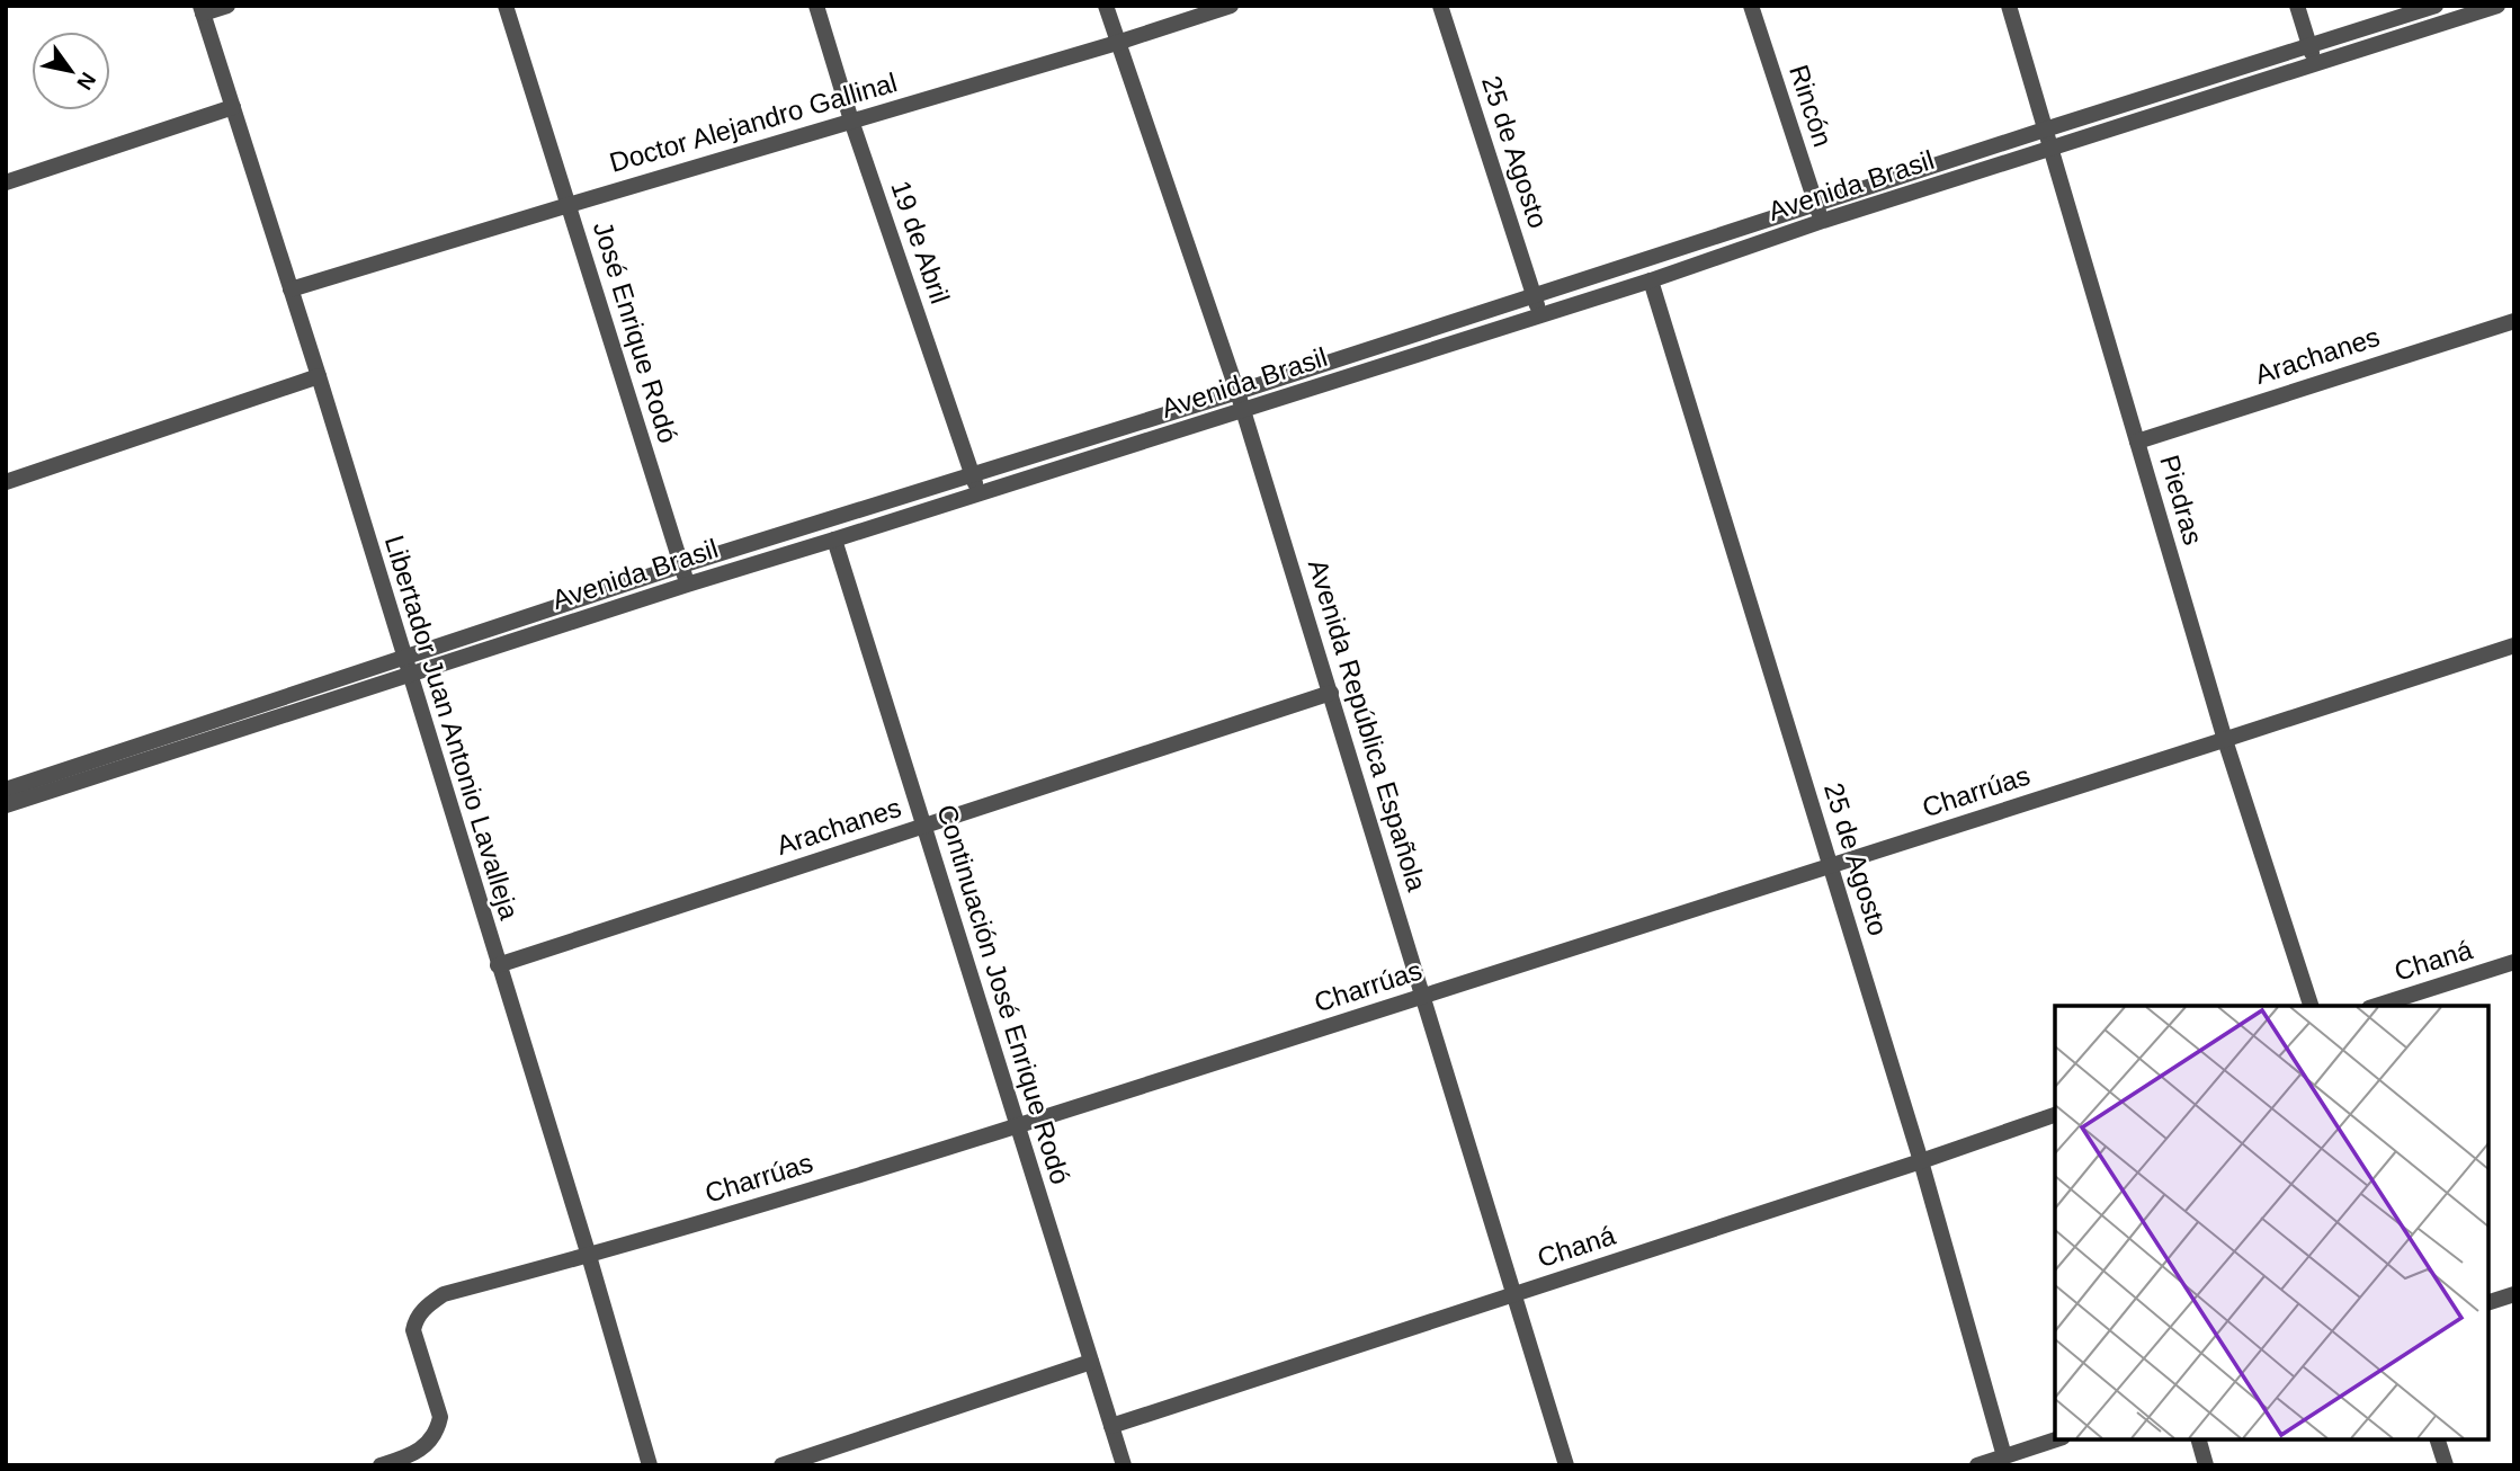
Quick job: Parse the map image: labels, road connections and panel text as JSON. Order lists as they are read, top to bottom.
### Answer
{
  "streets": {
    "street": [
      "Rincón",
      "Doctor Alejandro Gallinal",
      "25 de Agosto",
      "Avenida Brasil",
      "19 de Abril",
      "José Enrique Rodó",
      "Arachanes",
      "Piedras",
      "Avenida República Española",
      "Libertador Juan Antonio Lavalleja",
      "Charrúas",
      "Chaná",
      "Continuación José Enrique Rodó"
    ]
  },
  "crossings": [
    ["Rincón", "Avenida Brasil"],
    ["Doctor Alejandro Gallinal", "19 de Abril"],
    ["Doctor Alejandro Gallinal", "José Enrique Rodó"],
    ["Doctor Alejandro Gallinal", "Avenida República Española"],
    ["Doctor Alejandro Gallinal", "Libertador Juan Antonio Lavalleja"],
    ["25 de Agosto", "Avenida Brasil"],
    ["25 de Agosto", "Charrúas"],
    ["25 de Agosto", "Chaná"],
    ["Avenida Brasil", "19 de Abril"],
    ["Avenida Brasil", "José Enrique Rodó"],
    ["Avenida Brasil", "Piedras"],
    ["Avenida Brasil", "Avenida República Española"],
    ["Avenida Brasil", "Libertador Juan Antonio Lavalleja"],
    ["Avenida Brasil", "Continuación José Enrique Rodó"],
    ["Arachanes", "Piedras"],
    ["Arachanes", "Avenida República Española"],
    ["Arachanes", "Libertador Juan Antonio Lavalleja"],
    ["Arachanes", "Continuación José Enrique Rodó"],
    ["Piedras", "Charrúas"],
    ["Avenida República Española", "Charrúas"],
    ["Avenida República Española", "Chaná"],
    ["Libertador Juan Antonio Lavalleja", "Charrúas"],
    ["Charrúas", "Continuación José Enrique Rodó"],
    ["Chaná", "Continuación José Enrique Rodó"]
  ],
  "north": "bottom right"
}
